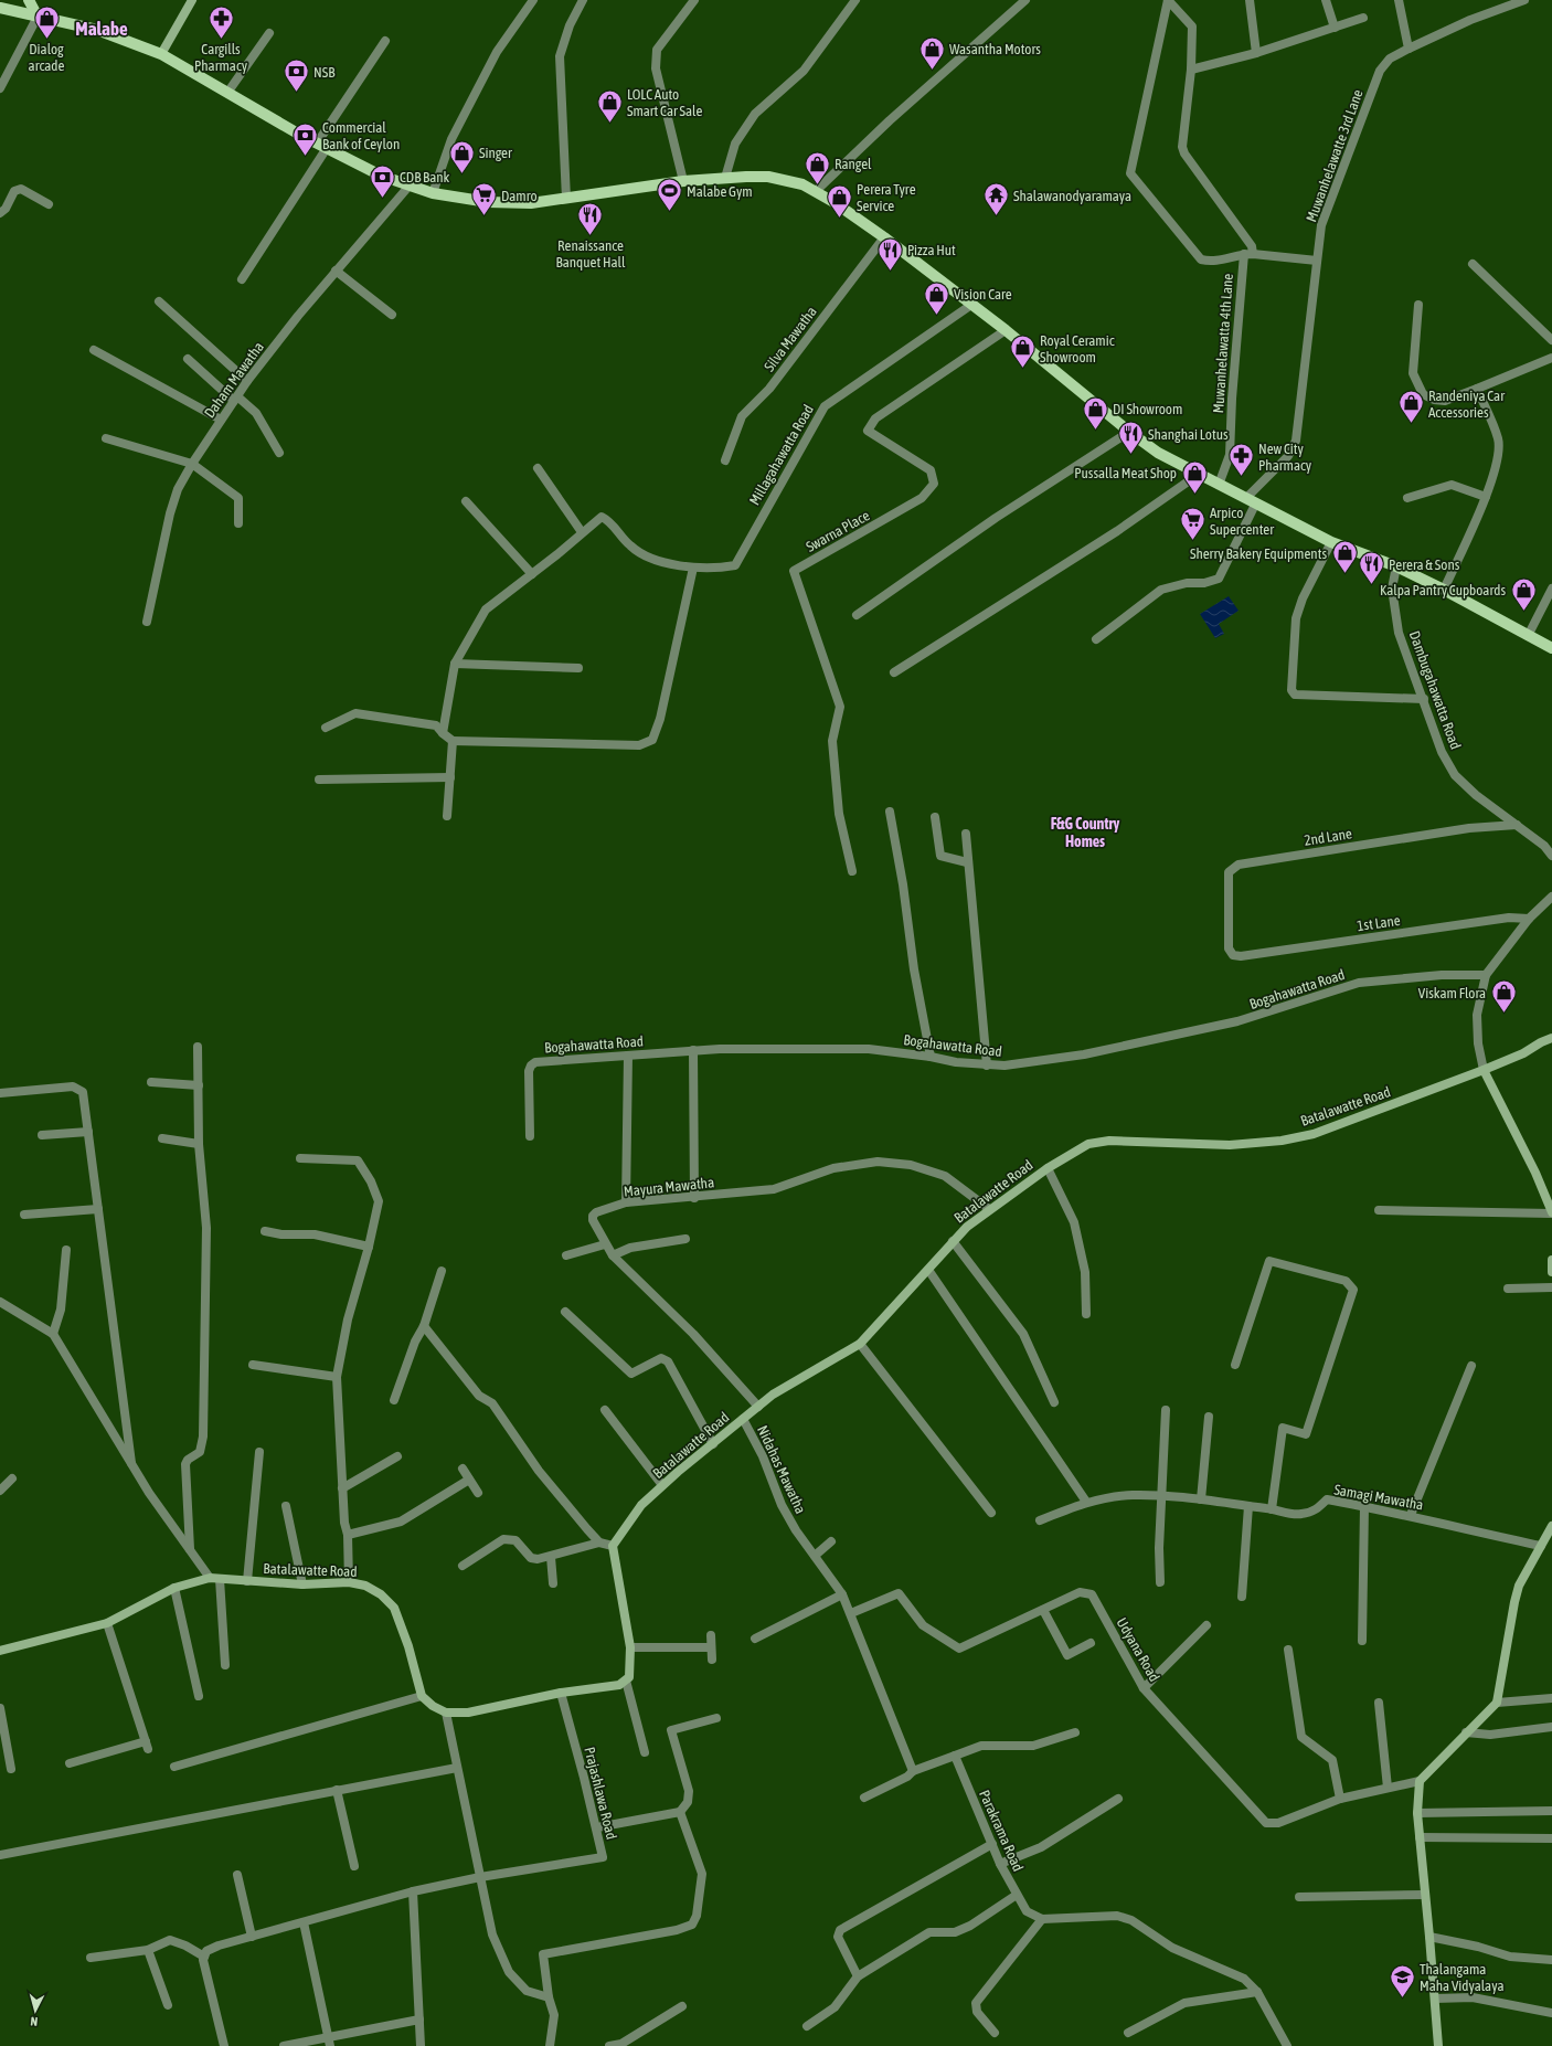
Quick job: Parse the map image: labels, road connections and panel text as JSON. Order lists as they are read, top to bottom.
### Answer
{
  "streets": {
    "street": [
      "Muwanhelawatte 3rd Lane",
      "Silva Mawatha",
      "Muwanhelawatta 4th Lane",
      "Daham Mawatha",
      "Millagahawatta Road",
      "Swarna Place",
      "Dambugahawatta Road",
      "2nd Lane",
      "1st Lane",
      "Bogahawatta Road",
      "Batalawatte Road",
      "Mayura Mawatha",
      "Nidahas Mawatha",
      "Samagi Mawatha",
      "Udyana Road",
      "Prajashlawa Road",
      "Parakrama Road"
    ]
  },
  "crossings": [
    ["Dambugahawatta Road", "2nd Lane"],
    ["2nd Lane", "1st Lane"],
    ["Batalawatte Road", "Mayura Mawatha"],
    ["Batalawatte Road", "Nidahas Mawatha"]
  ],
  "districts": ["Malabe", "F&G Country Homes"],
  "places": {
    "shop": [
      "Dialog arcade",
      "Wasantha Motors",
      "LOLC Auto Smart Car Sale",
      "Singer",
      "Rangel",
      "Perera Tyre Service",
      "Vision Care",
      "Royal Ceramic Showroom",
      "Randeniya Car Accessories",
      "DI Showroom",
      "Pussalla Meat Shop",
      "Sherry Bakery Equipments",
      "Kalpa Pantry Cupboards",
      "Viskam Flora"
    ],
    "pharmacy": ["Cargills Pharmacy", "New City Pharmacy"],
    "bank": ["NSB", "Commercial Bank of Ceylon", "CDB Bank"],
    "sports": ["Malabe Gym"],
    "supermarket": ["Damro", "Arpico Supercenter"],
    "temple": ["Shalawanodyaramaya"],
    "restaurant": [
      "Renaissance Banquet Hall",
      "Pizza Hut",
      "Shanghai Lotus",
      "Perera & Sons"
    ],
    "school or university": ["Thalangama Maha Vidyalaya"]
  },
  "north": "bottom"
}
